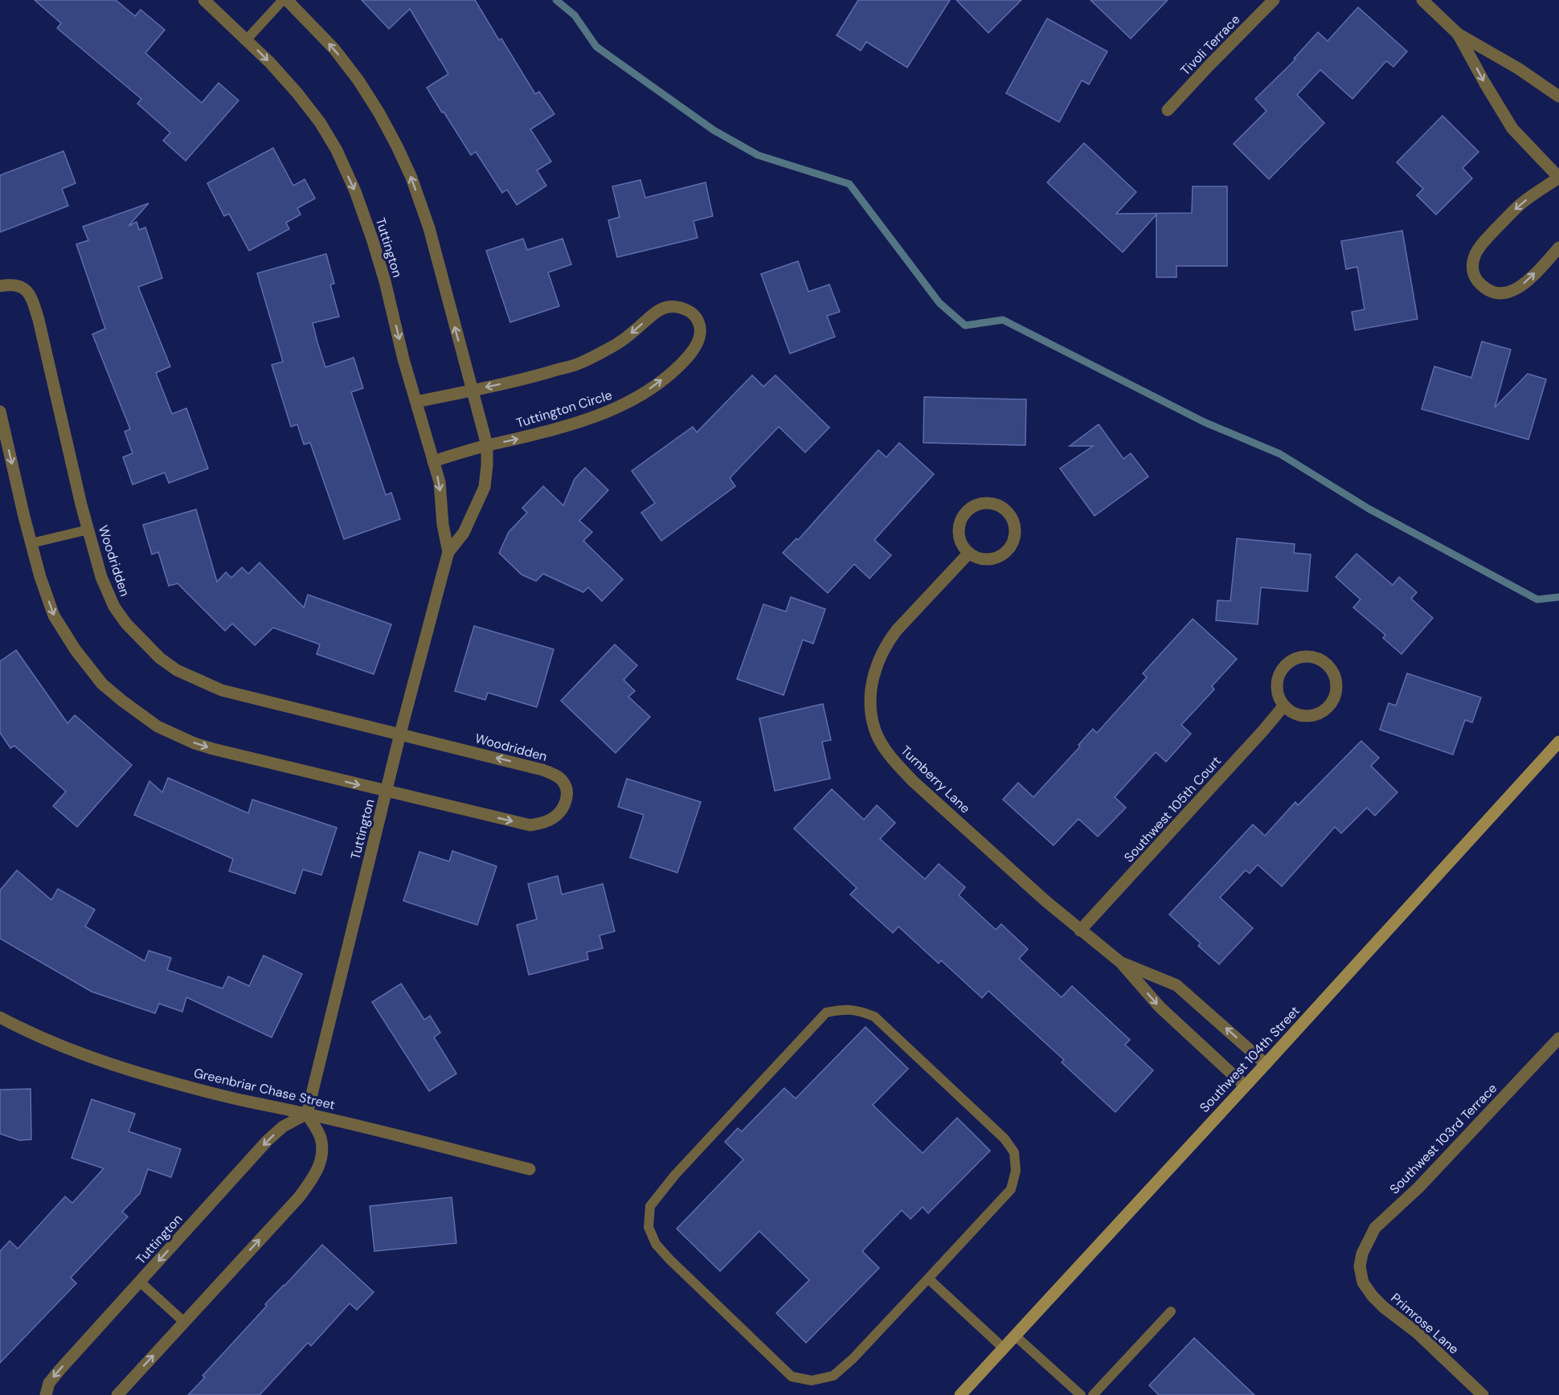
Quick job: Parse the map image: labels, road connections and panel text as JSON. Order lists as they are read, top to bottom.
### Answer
{
  "streets": {
    "main road": ["Southwest 104th Street"],
    "street": [
      "Tivoli Terrace",
      "Tuttington",
      "Tuttington Circle",
      "Woodridden",
      "Turnberry Lane",
      "Southwest 105th Court",
      "Greenbriar Chase Street",
      "Southwest 103rd Terrace",
      "Primrose Lane"
    ]
  },
  "crossings": [
    ["Tuttington", "Tuttington Circle"],
    ["Tuttington", "Woodridden"],
    ["Tuttington", "Greenbriar Chase Street"],
    ["Turnberry Lane", "Southwest 105th Court"],
    ["Turnberry Lane", "Southwest 104th Street"],
    ["Southwest 103rd Terrace", "Primrose Lane"]
  ]
}
